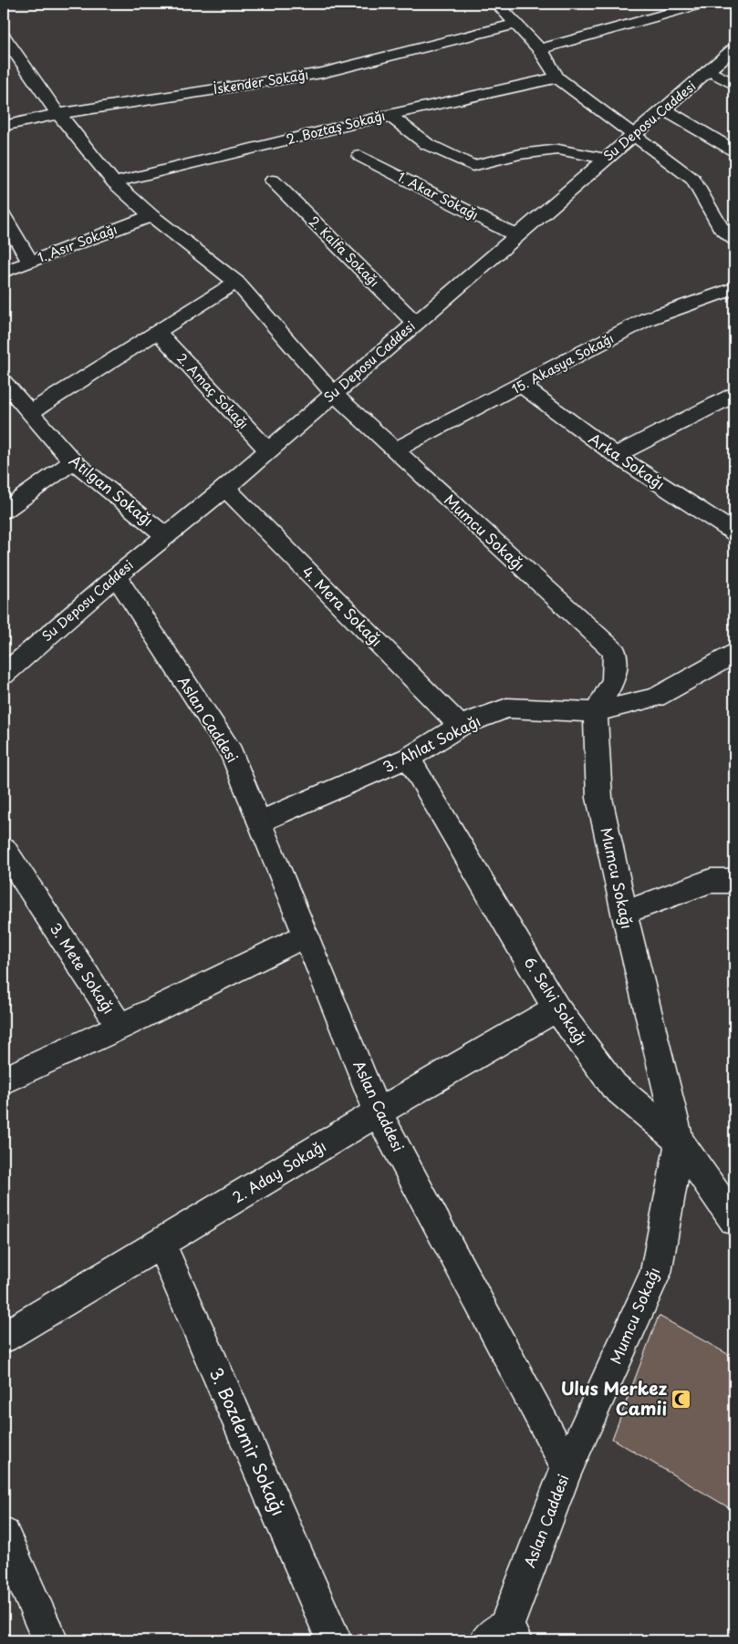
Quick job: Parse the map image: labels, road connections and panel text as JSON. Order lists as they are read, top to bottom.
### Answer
{
  "streets": {
    "street": [
      "İskender Sokağı",
      "Su Deposu Caddesi",
      "2. Boztaş Sokağı",
      "1. Akar Sokağı",
      "1. Asır Sokağı",
      "2. Kalfa Sokağı",
      "15. Akasya Sokağı",
      "2. Amaç Sokağı",
      "Arka Sokağı",
      "Atılgan Sokağı",
      "Mumcu Sokağı",
      "4. Mera Sokağı",
      "Aslan Caddesi",
      "3. Ahlat Sokağı",
      "3. Mete Sokağı",
      "6. Selvi Sokağı",
      "2. Aday Sokağı",
      "3. Bozdemir Sokağı"
    ]
  },
  "crossings": [
    ["İskender Sokağı", "Mumcu Sokağı"],
    ["Su Deposu Caddesi", "1. Akar Sokağı"],
    ["Su Deposu Caddesi", "2. Kalfa Sokağı"],
    ["Su Deposu Caddesi", "2. Amaç Sokağı"],
    ["Su Deposu Caddesi", "Atılgan Sokağı"],
    ["Su Deposu Caddesi", "Mumcu Sokağı"],
    ["Su Deposu Caddesi", "4. Mera Sokağı"],
    ["Su Deposu Caddesi", "Aslan Caddesi"],
    ["2. Boztaş Sokağı", "Mumcu Sokağı"],
    ["1. Asır Sokağı", "Mumcu Sokağı"],
    ["15. Akasya Sokağı", "Arka Sokağı"],
    ["15. Akasya Sokağı", "Mumcu Sokağı"],
    ["Mumcu Sokağı", "Aslan Caddesi"],
    ["Mumcu Sokağı", "3. Ahlat Sokağı"],
    ["Mumcu Sokağı", "6. Selvi Sokağı"],
    ["4. Mera Sokağı", "3. Ahlat Sokağı"],
    ["Aslan Caddesi", "3. Ahlat Sokağı"],
    ["Aslan Caddesi", "2. Aday Sokağı"],
    ["3. Ahlat Sokağı", "6. Selvi Sokağı"],
    ["6. Selvi Sokağı", "2. Aday Sokağı"],
    ["2. Aday Sokağı", "3. Bozdemir Sokağı"]
  ],
  "places": {
    "mosque": ["Ulus Merkez Camii"]
  }
}
